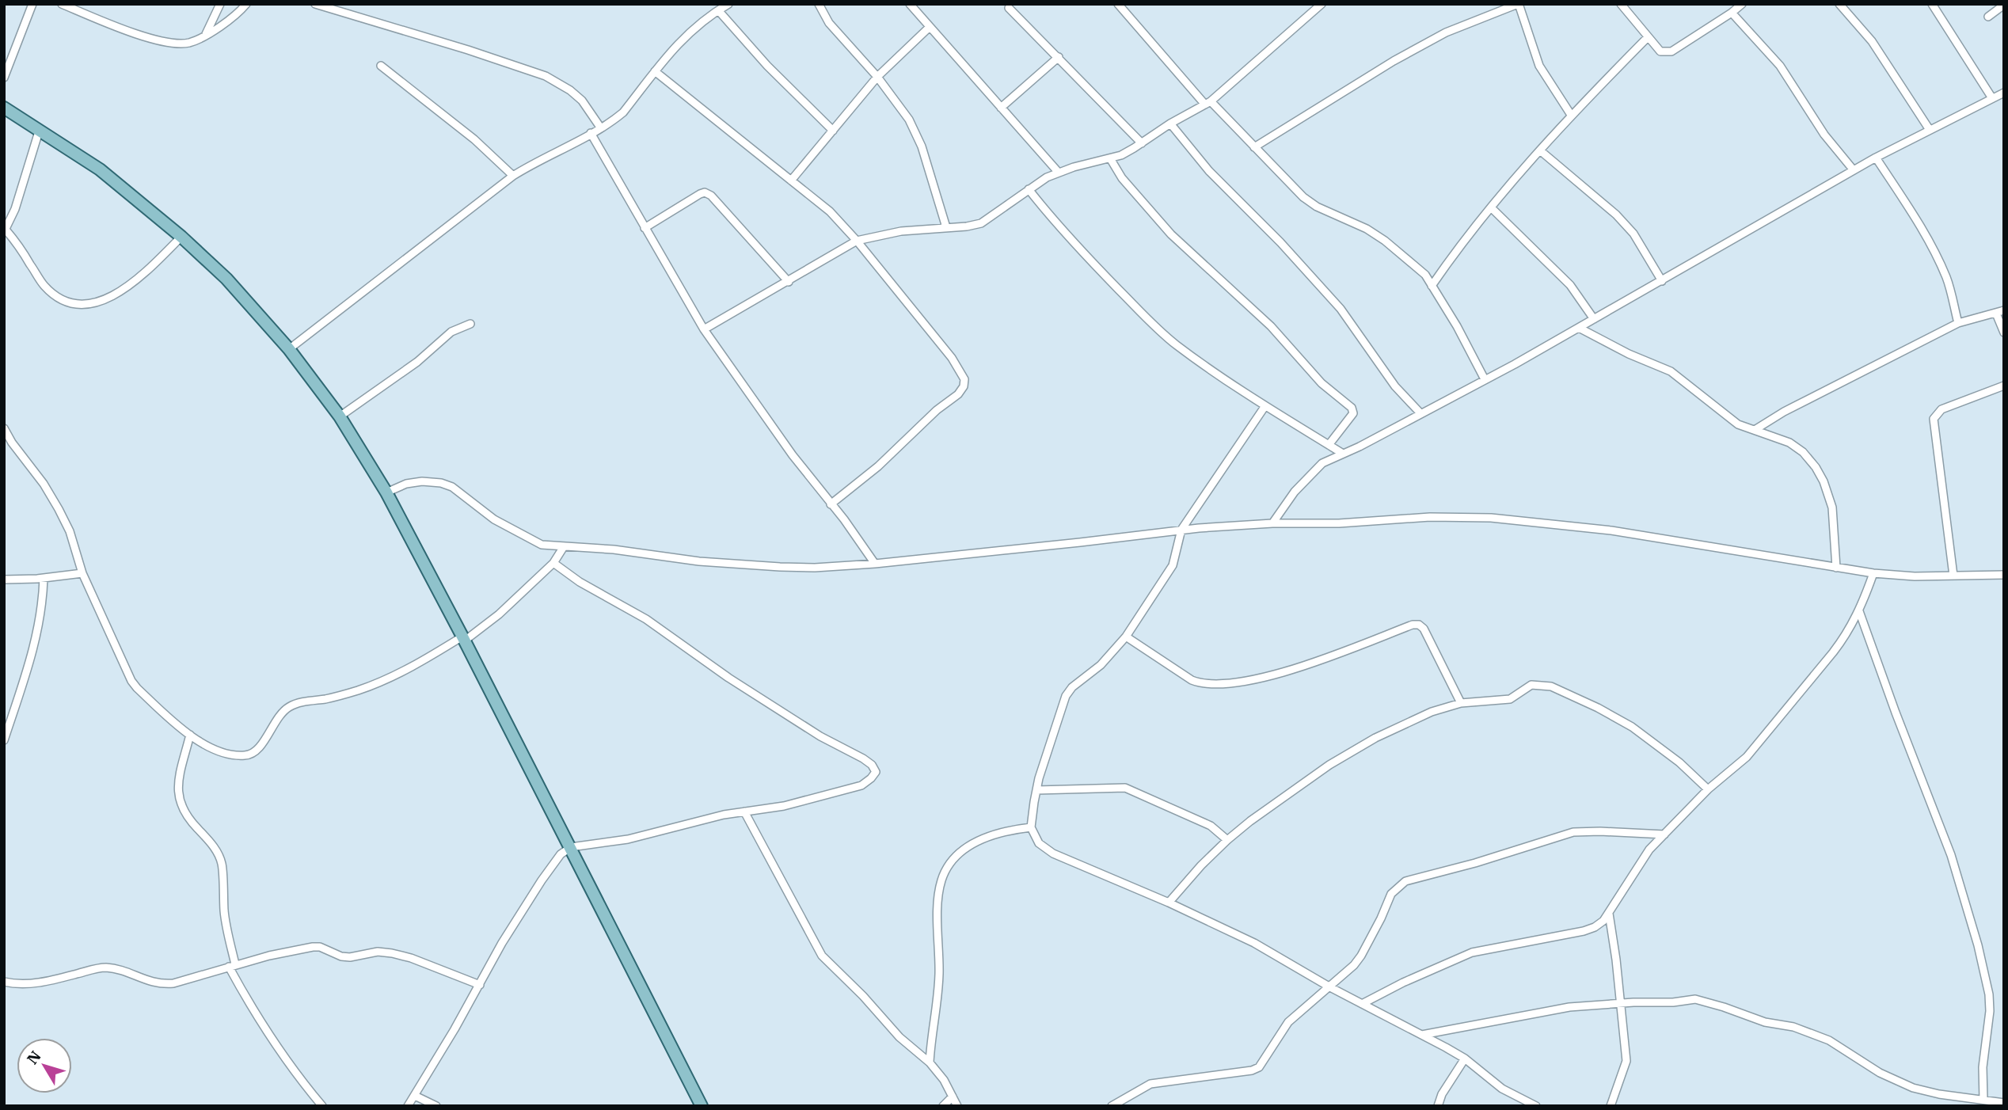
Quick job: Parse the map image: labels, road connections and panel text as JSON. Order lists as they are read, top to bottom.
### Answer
{
  "north": "top left"
}
